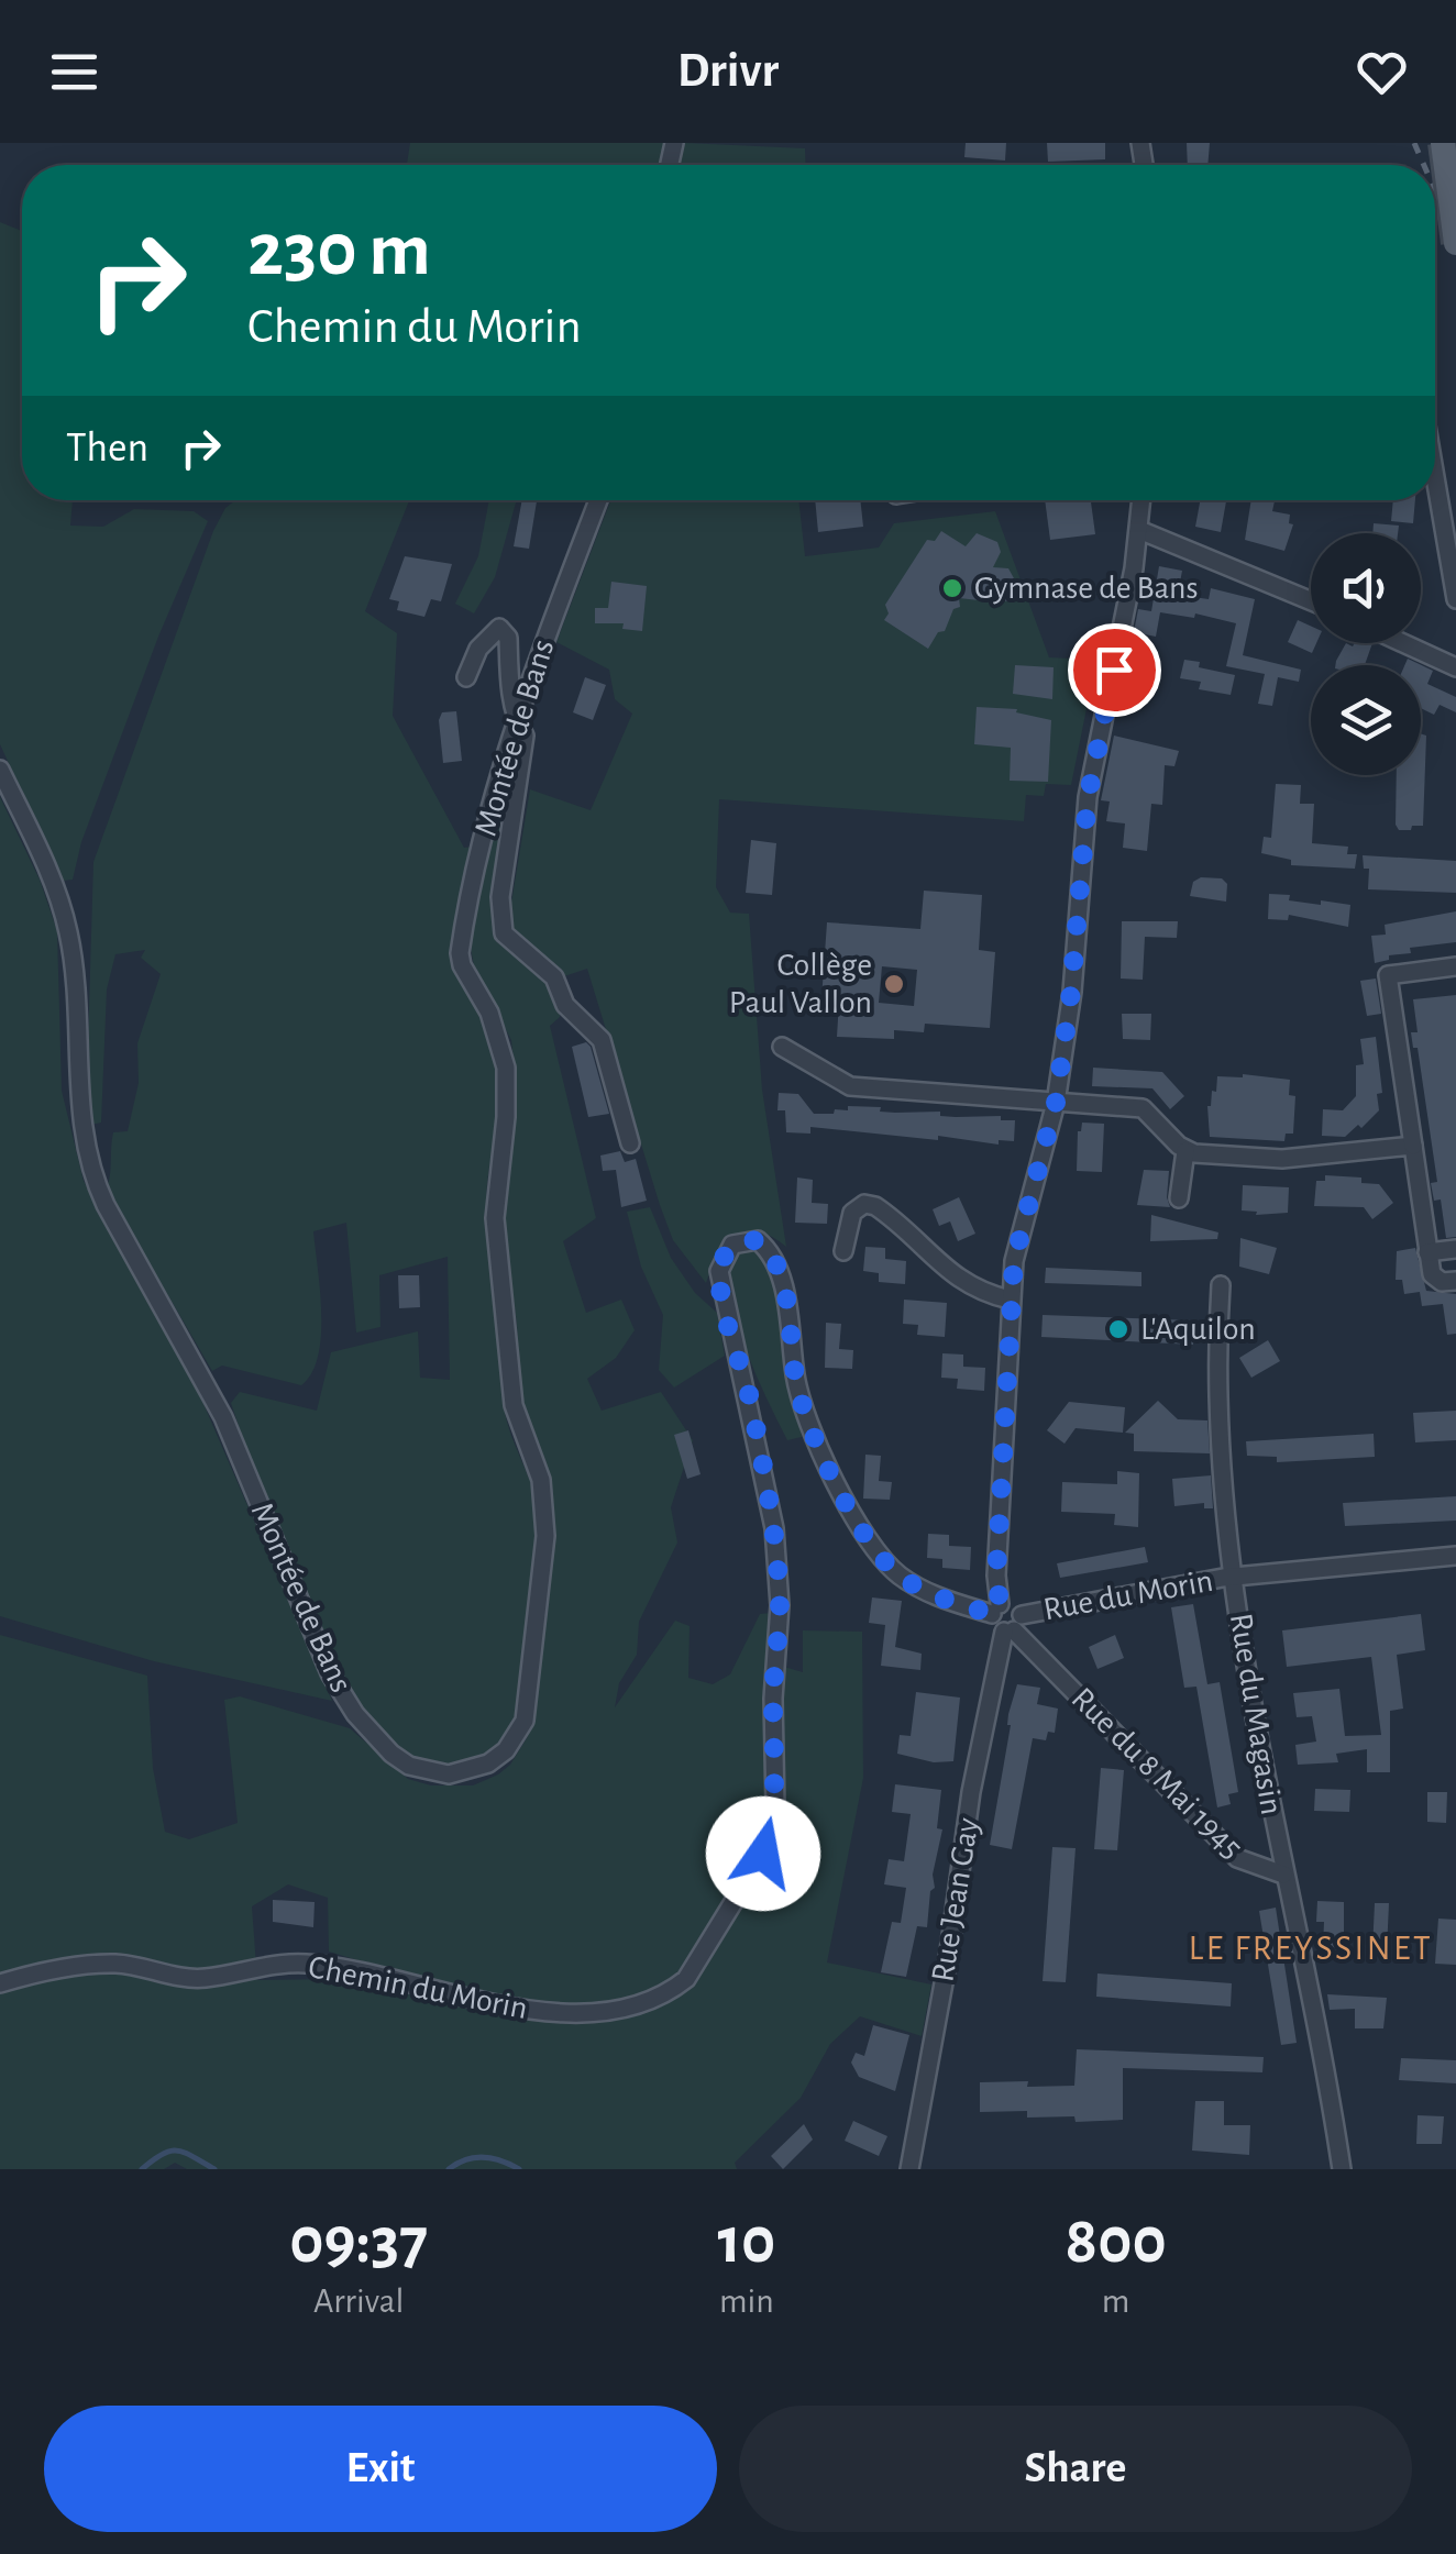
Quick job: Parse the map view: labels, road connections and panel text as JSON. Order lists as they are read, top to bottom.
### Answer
{
  "streets": {
    "street": [
      "Montée de Bans",
      "Rue du Morin",
      "Rue du Magasin",
      "Rue du 8 Mai 1945",
      "Rue Jean Gay",
      "Chemin du Morin"
    ]
  },
  "crossings": [
    ["Rue du Morin", "Rue du Magasin"],
    ["Rue du Morin", "Rue du 8 Mai 1945"],
    ["Rue du Morin", "Rue Jean Gay"],
    ["Rue du Magasin", "Rue du 8 Mai 1945"],
    ["Rue du 8 Mai 1945", "Rue Jean Gay"]
  ],
  "districts": ["LE FREYSSINET"],
  "places": ["Gymnase de Bans", "Collège Paul Vallon", "L'Aquilon"],
  "page": {
    "header": "Drivr",
    "turn": ["230 m", "Chemin du Morin"],
    "then": "Then",
    "eta": [
      "09:37",
      "Arrival",
      "10",
      "min",
      "800",
      "m"
    ],
    "buttons": ["Exit", "Share"]
  }
}
